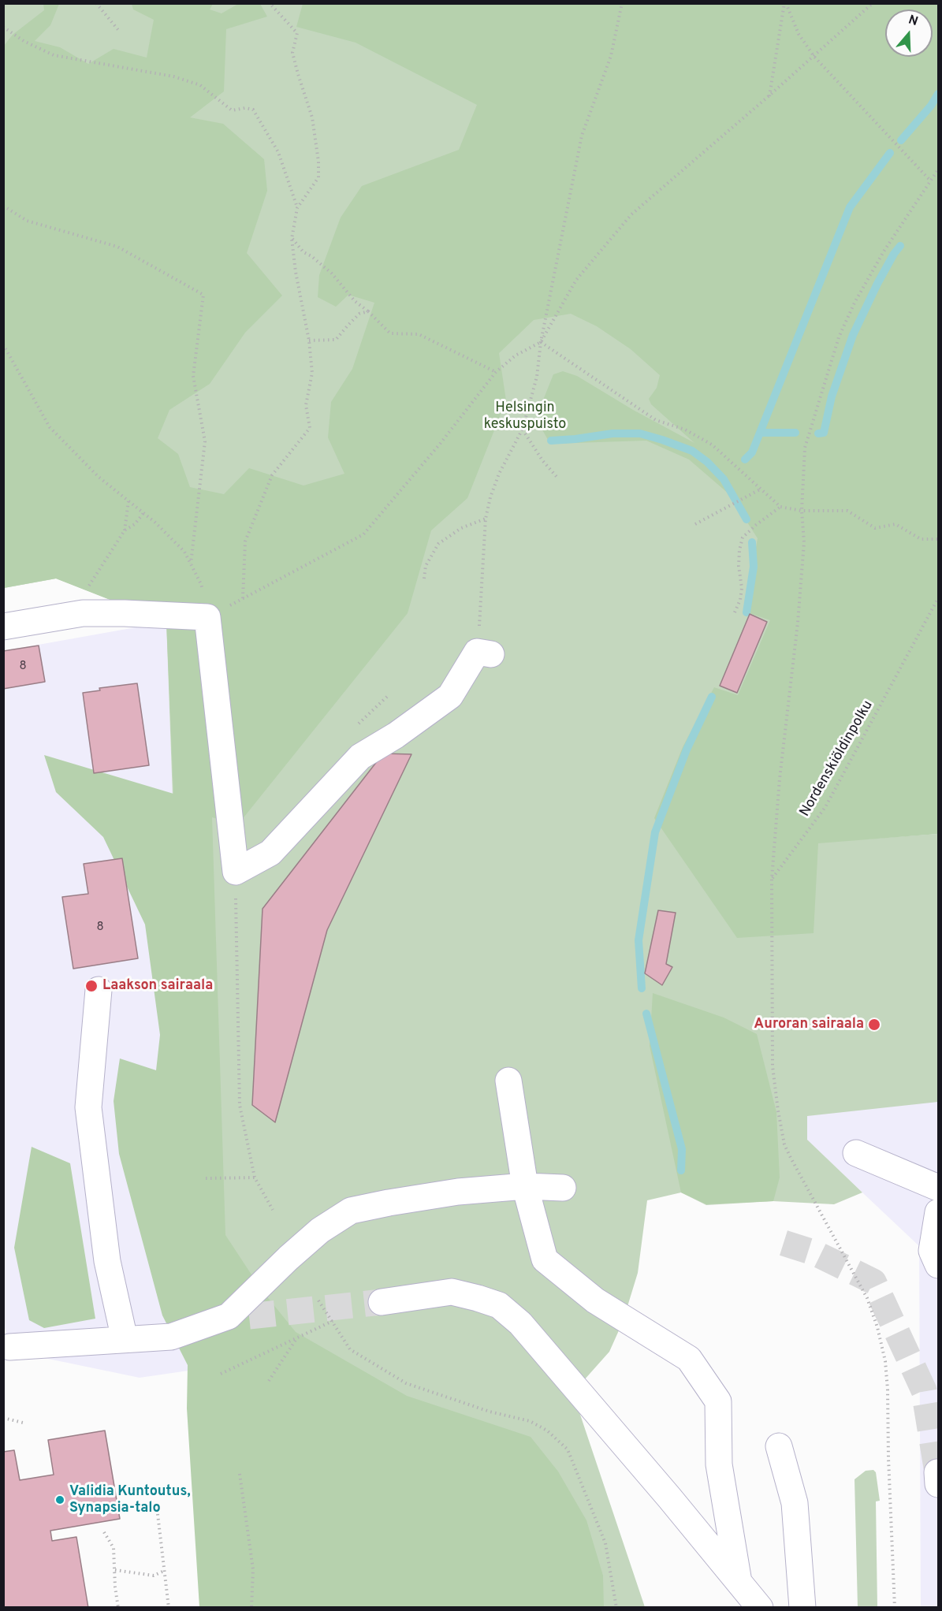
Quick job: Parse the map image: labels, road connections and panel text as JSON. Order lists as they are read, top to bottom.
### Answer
{
  "streets": {
    "path": ["Nordenskiöldinpolku"]
  },
  "parks": ["Helsingin keskuspuisto"],
  "places": ["Laakson sairaala", "Auroran sairaala", "Validia Kuntoutus, Synapsia-talo"],
  "house_numbers": ["8", "8"],
  "north": "top"
}
